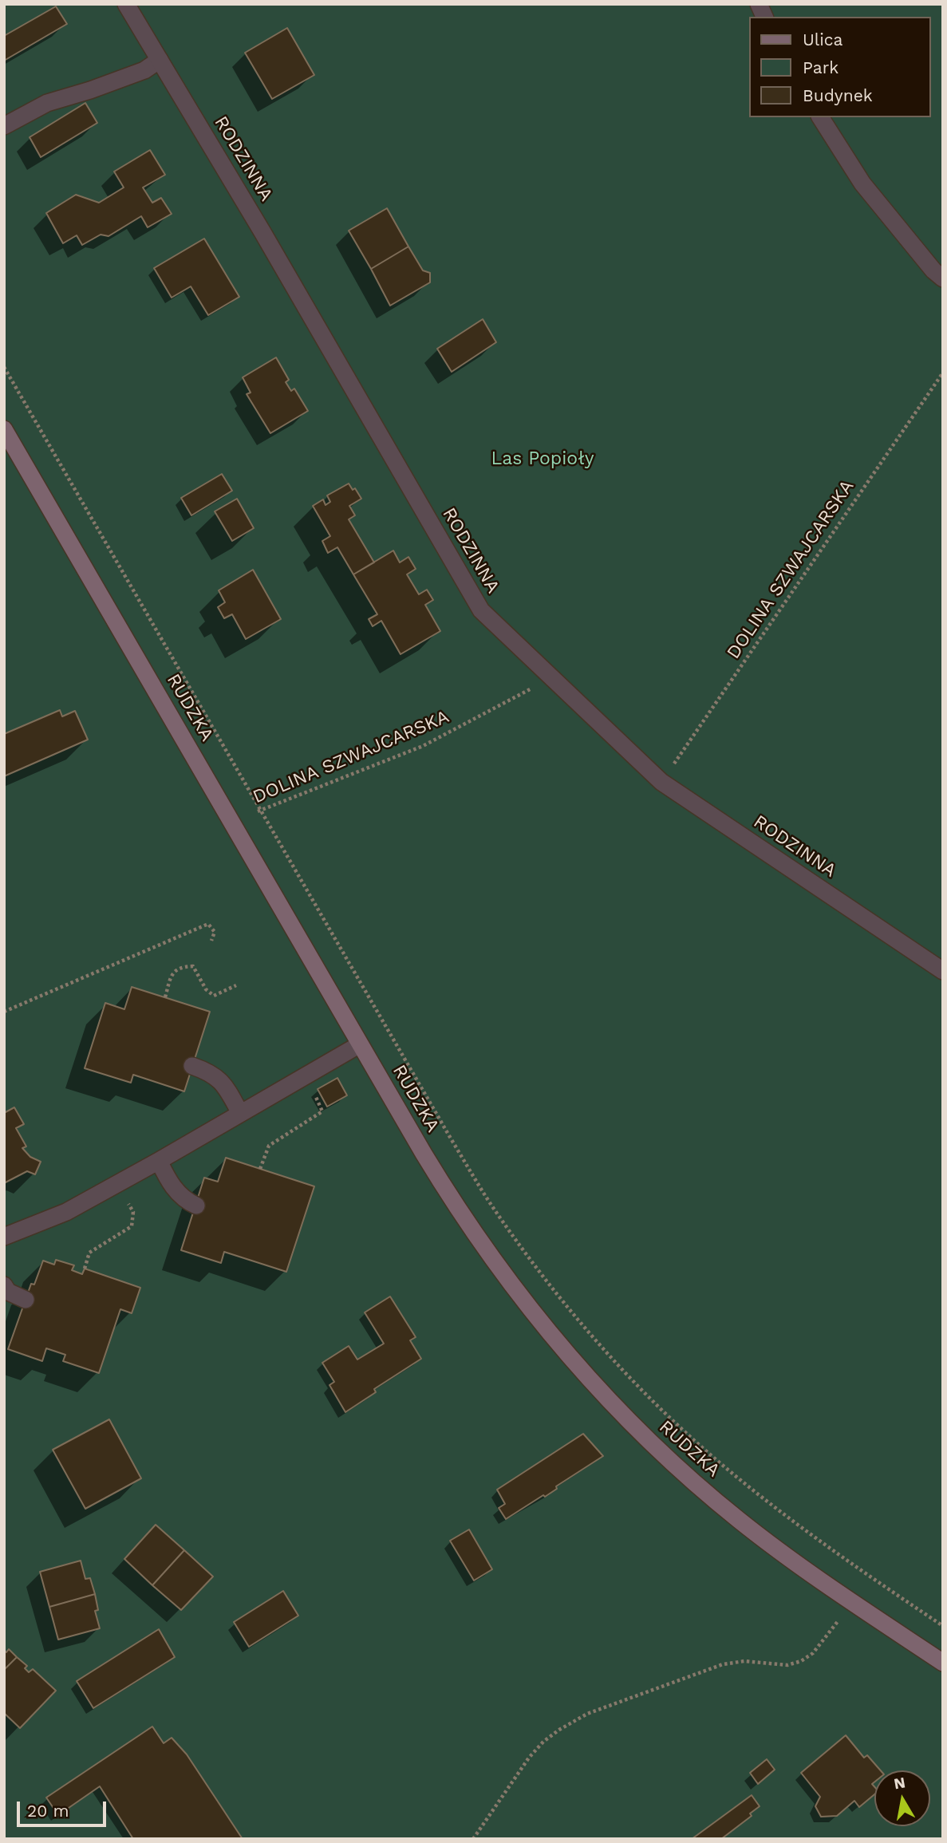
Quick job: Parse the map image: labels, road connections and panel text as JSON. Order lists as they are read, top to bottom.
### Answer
{
  "streets": {
    "street": ["RODZINNA", "RUDZKA"],
    "path": ["DOLINA SZWAJCARSKA"]
  },
  "crossings": [
    ["RODZINNA", "DOLINA SZWAJCARSKA"]
  ],
  "parks": ["Las Popioły"],
  "legend": ["Ulica", "Park", "Budynek"],
  "scale_bar": "20 m",
  "north": "top"
}
